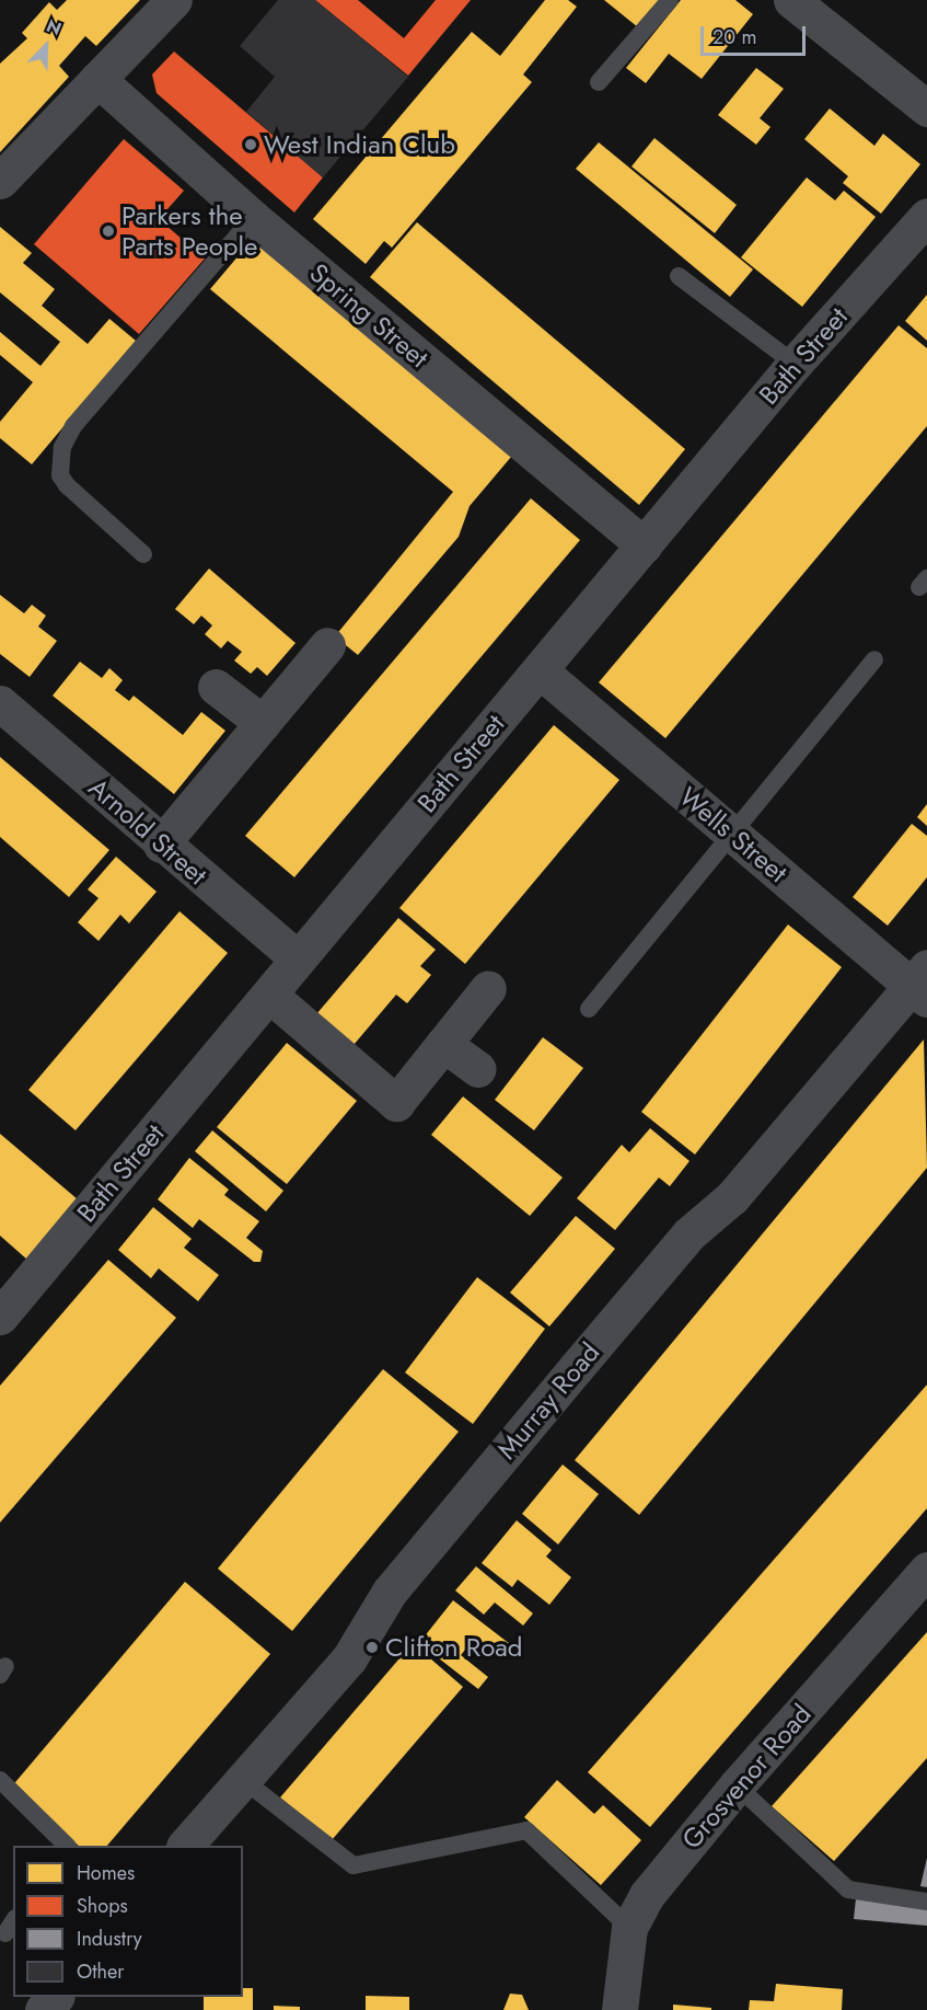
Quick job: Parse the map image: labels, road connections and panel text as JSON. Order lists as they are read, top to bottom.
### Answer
{
  "streets": {
    "street": [
      "Spring Street",
      "Bath Street",
      "Arnold Street",
      "Wells Street",
      "Murray Road",
      "Grosvenor Road"
    ]
  },
  "crossings": [
    ["Spring Street", "Bath Street"],
    ["Bath Street", "Arnold Street"],
    ["Bath Street", "Wells Street"],
    ["Wells Street", "Murray Road"]
  ],
  "places": ["West Indian Club", "Parkers the Parts People", "Clifton Road"],
  "legend": [
    "Homes",
    "Shops",
    "Industry",
    "Other"
  ],
  "scale_bar": "20 m",
  "north": "top right"
}
